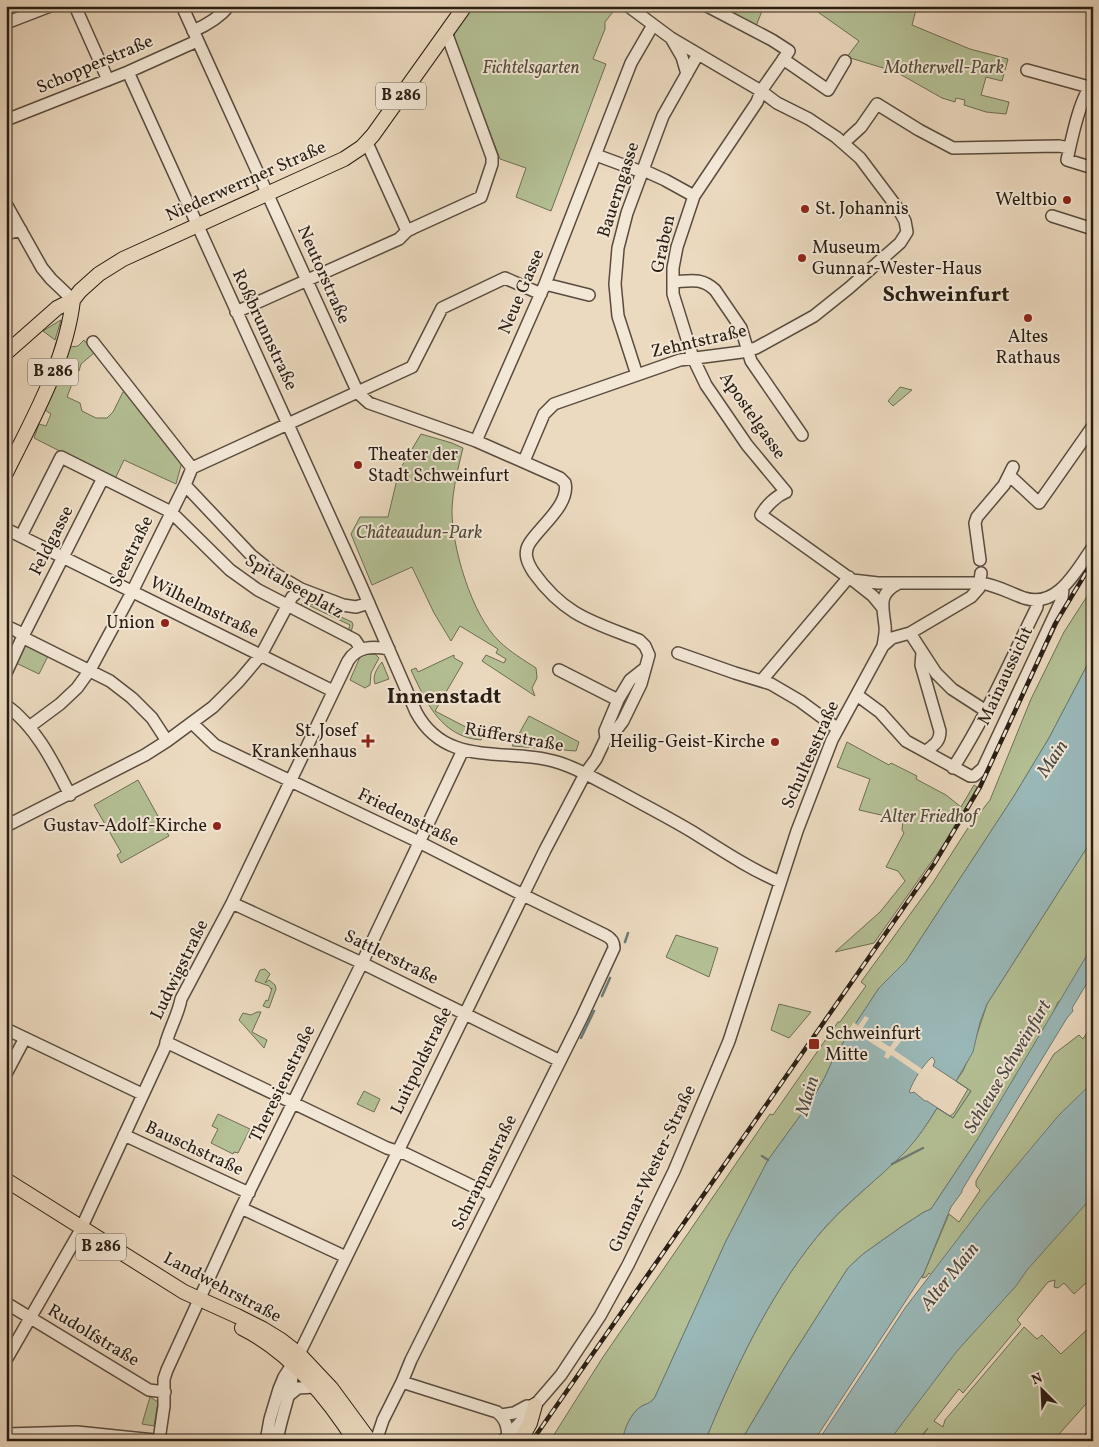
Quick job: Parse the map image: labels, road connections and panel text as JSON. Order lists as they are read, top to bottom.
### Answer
{
  "streets": {
    "main road": ["B 286", "Niederwerrner Straße", "Landwehrstraße"],
    "street": [
      "Schopperstraße",
      "Bauerngasse",
      "Graben",
      "Neutorstraße",
      "Neue Gasse",
      "Roßbrunnstraße",
      "Zehntstraße",
      "Apostelgasse",
      "Feldgasse",
      "Seestraße",
      "Spitalseeplatz",
      "Wilhelmstraße",
      "Mainaussicht",
      "Rüfferstraße",
      "Schultesstraße",
      "Friedenstraße",
      "Sattlerstraße",
      "Ludwigstraße",
      "Luitpoldstraße",
      "Theresienstraße",
      "Bauschstraße",
      "Gunnar-Wester-Straße",
      "Schrammstraße",
      "Rudolfstraße"
    ]
  },
  "crossings": [
    ["Schopperstraße", "Neutorstraße"],
    ["Schopperstraße", "Roßbrunnstraße"],
    ["B 286", "Niederwerrner Straße"],
    ["Niederwerrner Straße", "Neutorstraße"],
    ["Niederwerrner Straße", "Roßbrunnstraße"],
    ["Bauerngasse", "Graben"],
    ["Bauerngasse", "Zehntstraße"],
    ["Graben", "Zehntstraße"],
    ["Graben", "Apostelgasse"],
    ["Roßbrunnstraße", "Spitalseeplatz"],
    ["Roßbrunnstraße", "Rüfferstraße"],
    ["Zehntstraße", "Apostelgasse"],
    ["Feldgasse", "Spitalseeplatz"],
    ["Feldgasse", "Wilhelmstraße"],
    ["Seestraße", "Spitalseeplatz"],
    ["Seestraße", "Wilhelmstraße"],
    ["Spitalseeplatz", "Wilhelmstraße"],
    ["Spitalseeplatz", "Rüfferstraße"],
    ["Spitalseeplatz", "Ludwigstraße"],
    ["Wilhelmstraße", "Ludwigstraße"],
    ["Rüfferstraße", "Schultesstraße"],
    ["Rüfferstraße", "Luitpoldstraße"],
    ["Rüfferstraße", "Theresienstraße"],
    ["Rüfferstraße", "Gunnar-Wester-Straße"],
    ["Schultesstraße", "Gunnar-Wester-Straße"],
    ["Friedenstraße", "Ludwigstraße"],
    ["Friedenstraße", "Luitpoldstraße"],
    ["Friedenstraße", "Theresienstraße"],
    ["Friedenstraße", "Schrammstraße"],
    ["Sattlerstraße", "Ludwigstraße"],
    ["Sattlerstraße", "Luitpoldstraße"],
    ["Sattlerstraße", "Theresienstraße"],
    ["Sattlerstraße", "Schrammstraße"],
    ["Ludwigstraße", "Bauschstraße"],
    ["Ludwigstraße", "Landwehrstraße"],
    ["Ludwigstraße", "Rudolfstraße"],
    ["Luitpoldstraße", "Landwehrstraße"],
    ["Theresienstraße", "Bauschstraße"],
    ["Theresienstraße", "Landwehrstraße"],
    ["Theresienstraße", "Rudolfstraße"]
  ],
  "districts": ["Schweinfurt", "Innenstadt"],
  "water": ["Main", "Schleuse Schweinfurt", "Alter Main"],
  "parks": [
    "Fichtelsgarten",
    "Motherwell-Park",
    "Châteaudun-Park",
    "Alter Friedhof"
  ],
  "places": {
    "other": [
      "Weltbio",
      "St. Johannis",
      "Museum Gunnar-Wester-Haus",
      "Altes Rathaus",
      "Theater der Stadt Schweinfurt",
      "Union",
      "Heilig-Geist-Kirche",
      "Gustav-Adolf-Kirche"
    ],
    "health": ["St. Josef Krankenhaus"],
    "transit": ["Schweinfurt Mitte"]
  },
  "north": "top left"
}
